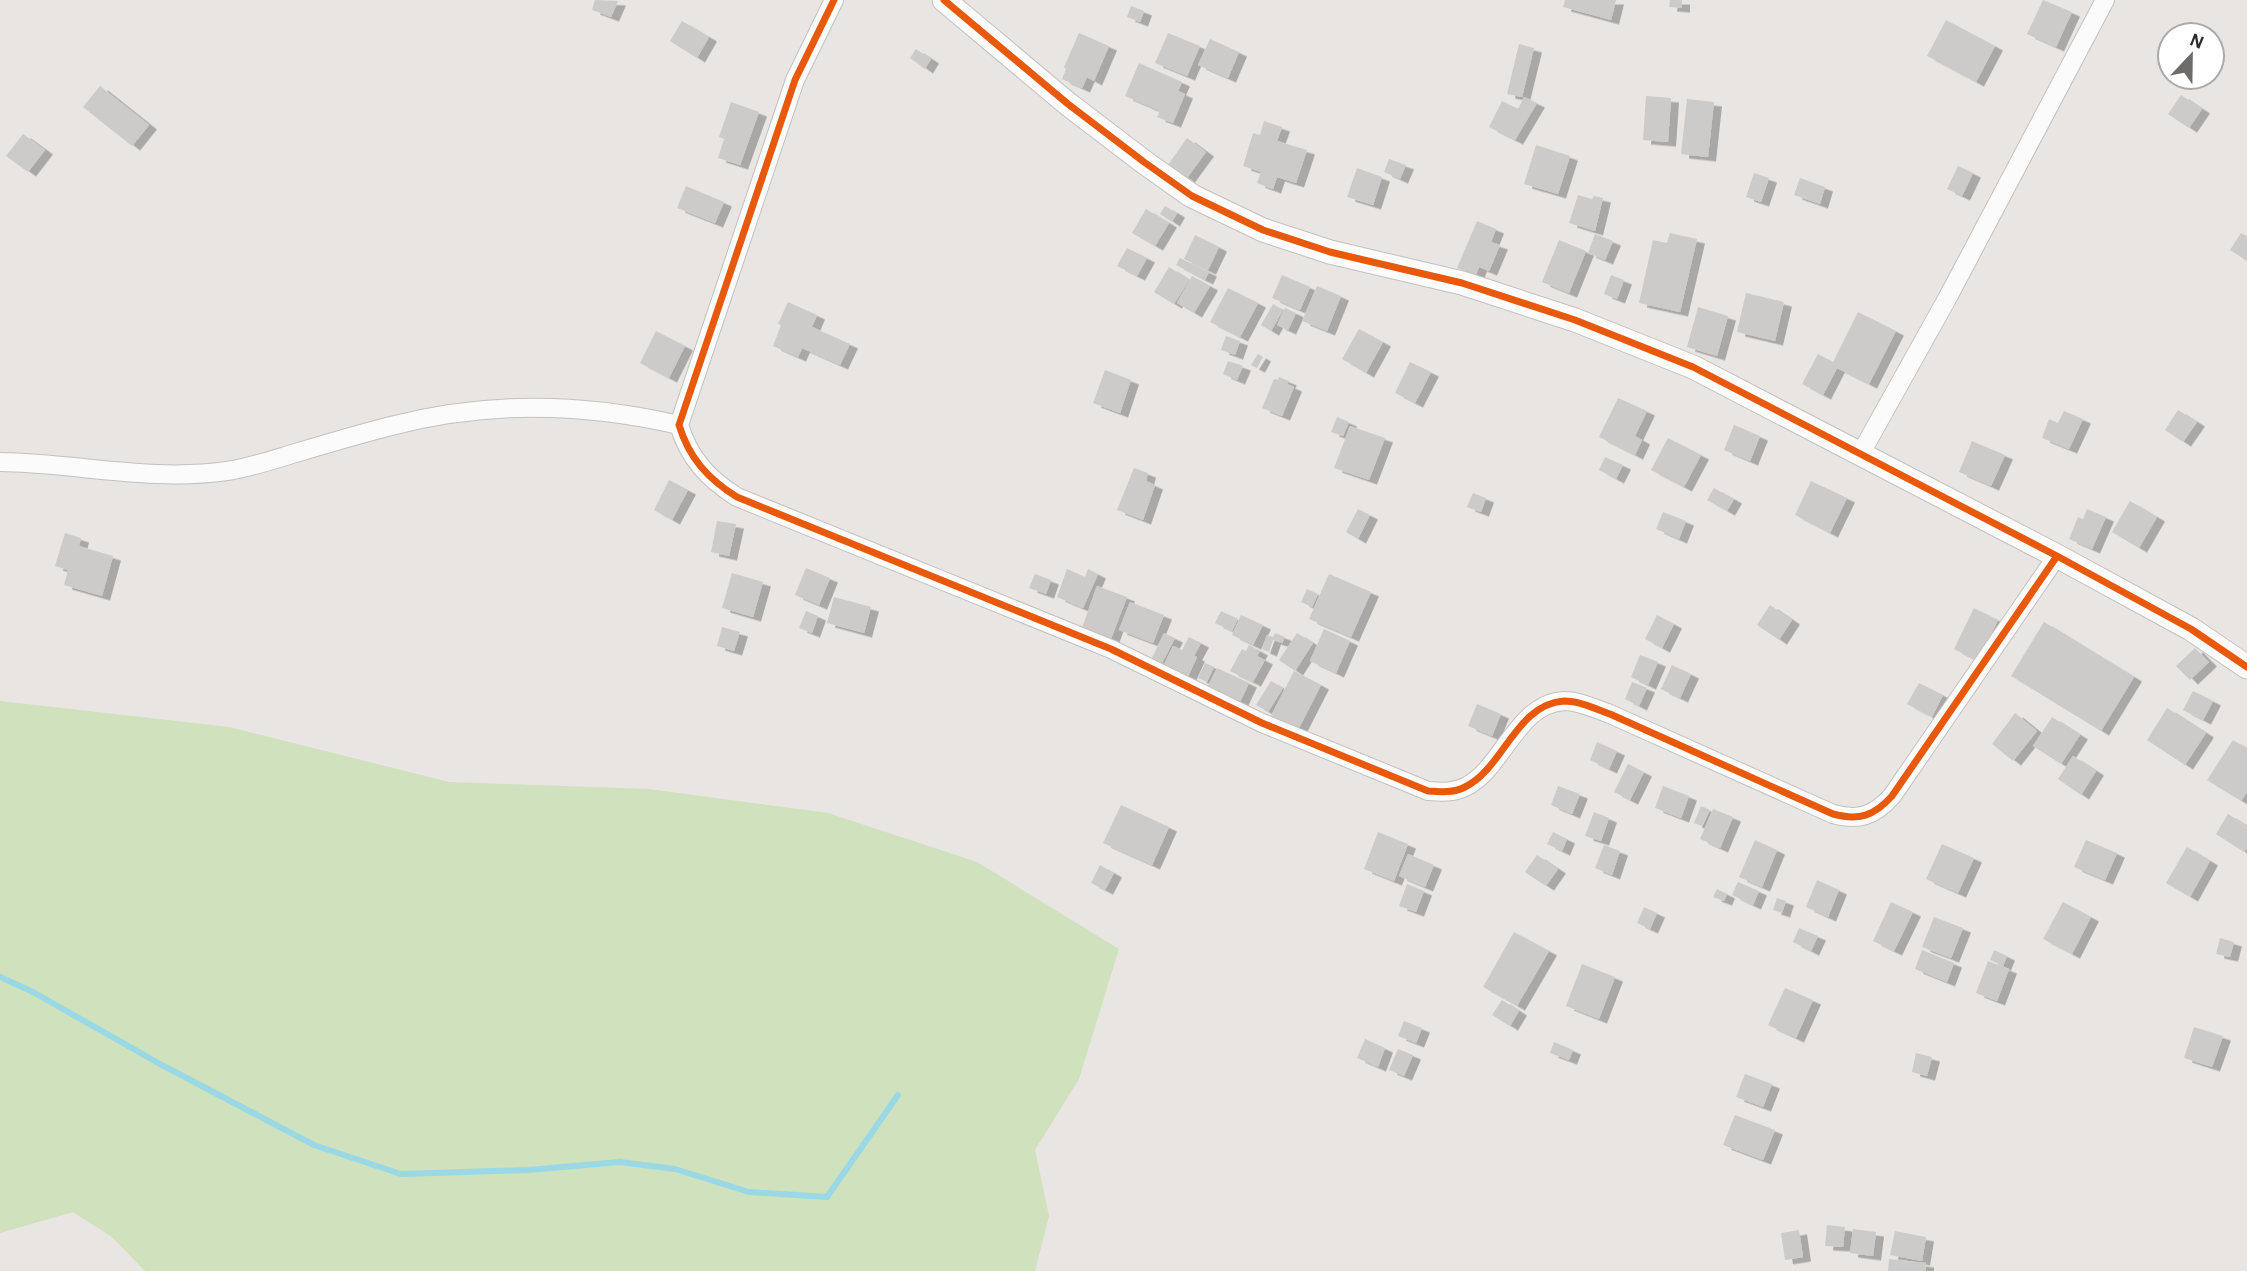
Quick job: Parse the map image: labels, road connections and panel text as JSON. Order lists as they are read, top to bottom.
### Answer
{
  "north": "top"
}
